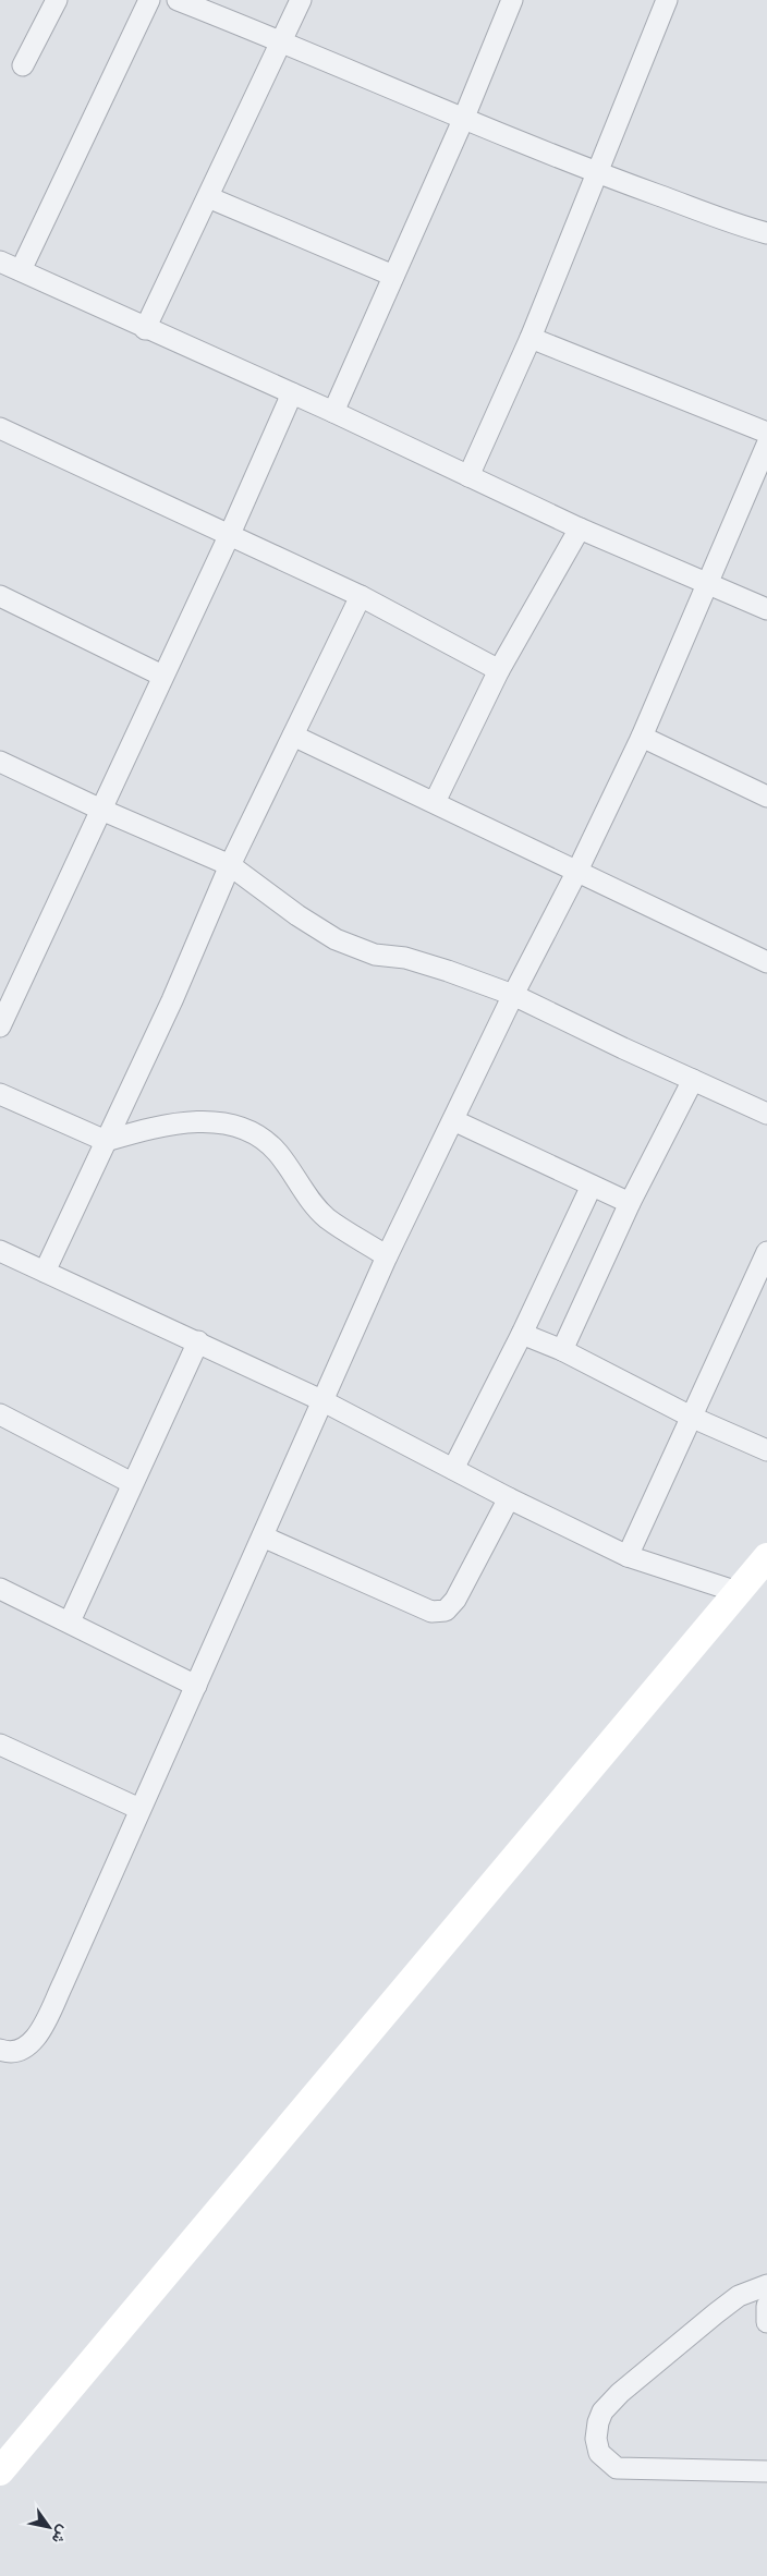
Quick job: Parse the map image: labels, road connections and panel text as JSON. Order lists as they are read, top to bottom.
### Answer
{
  "north": "bottom right"
}
